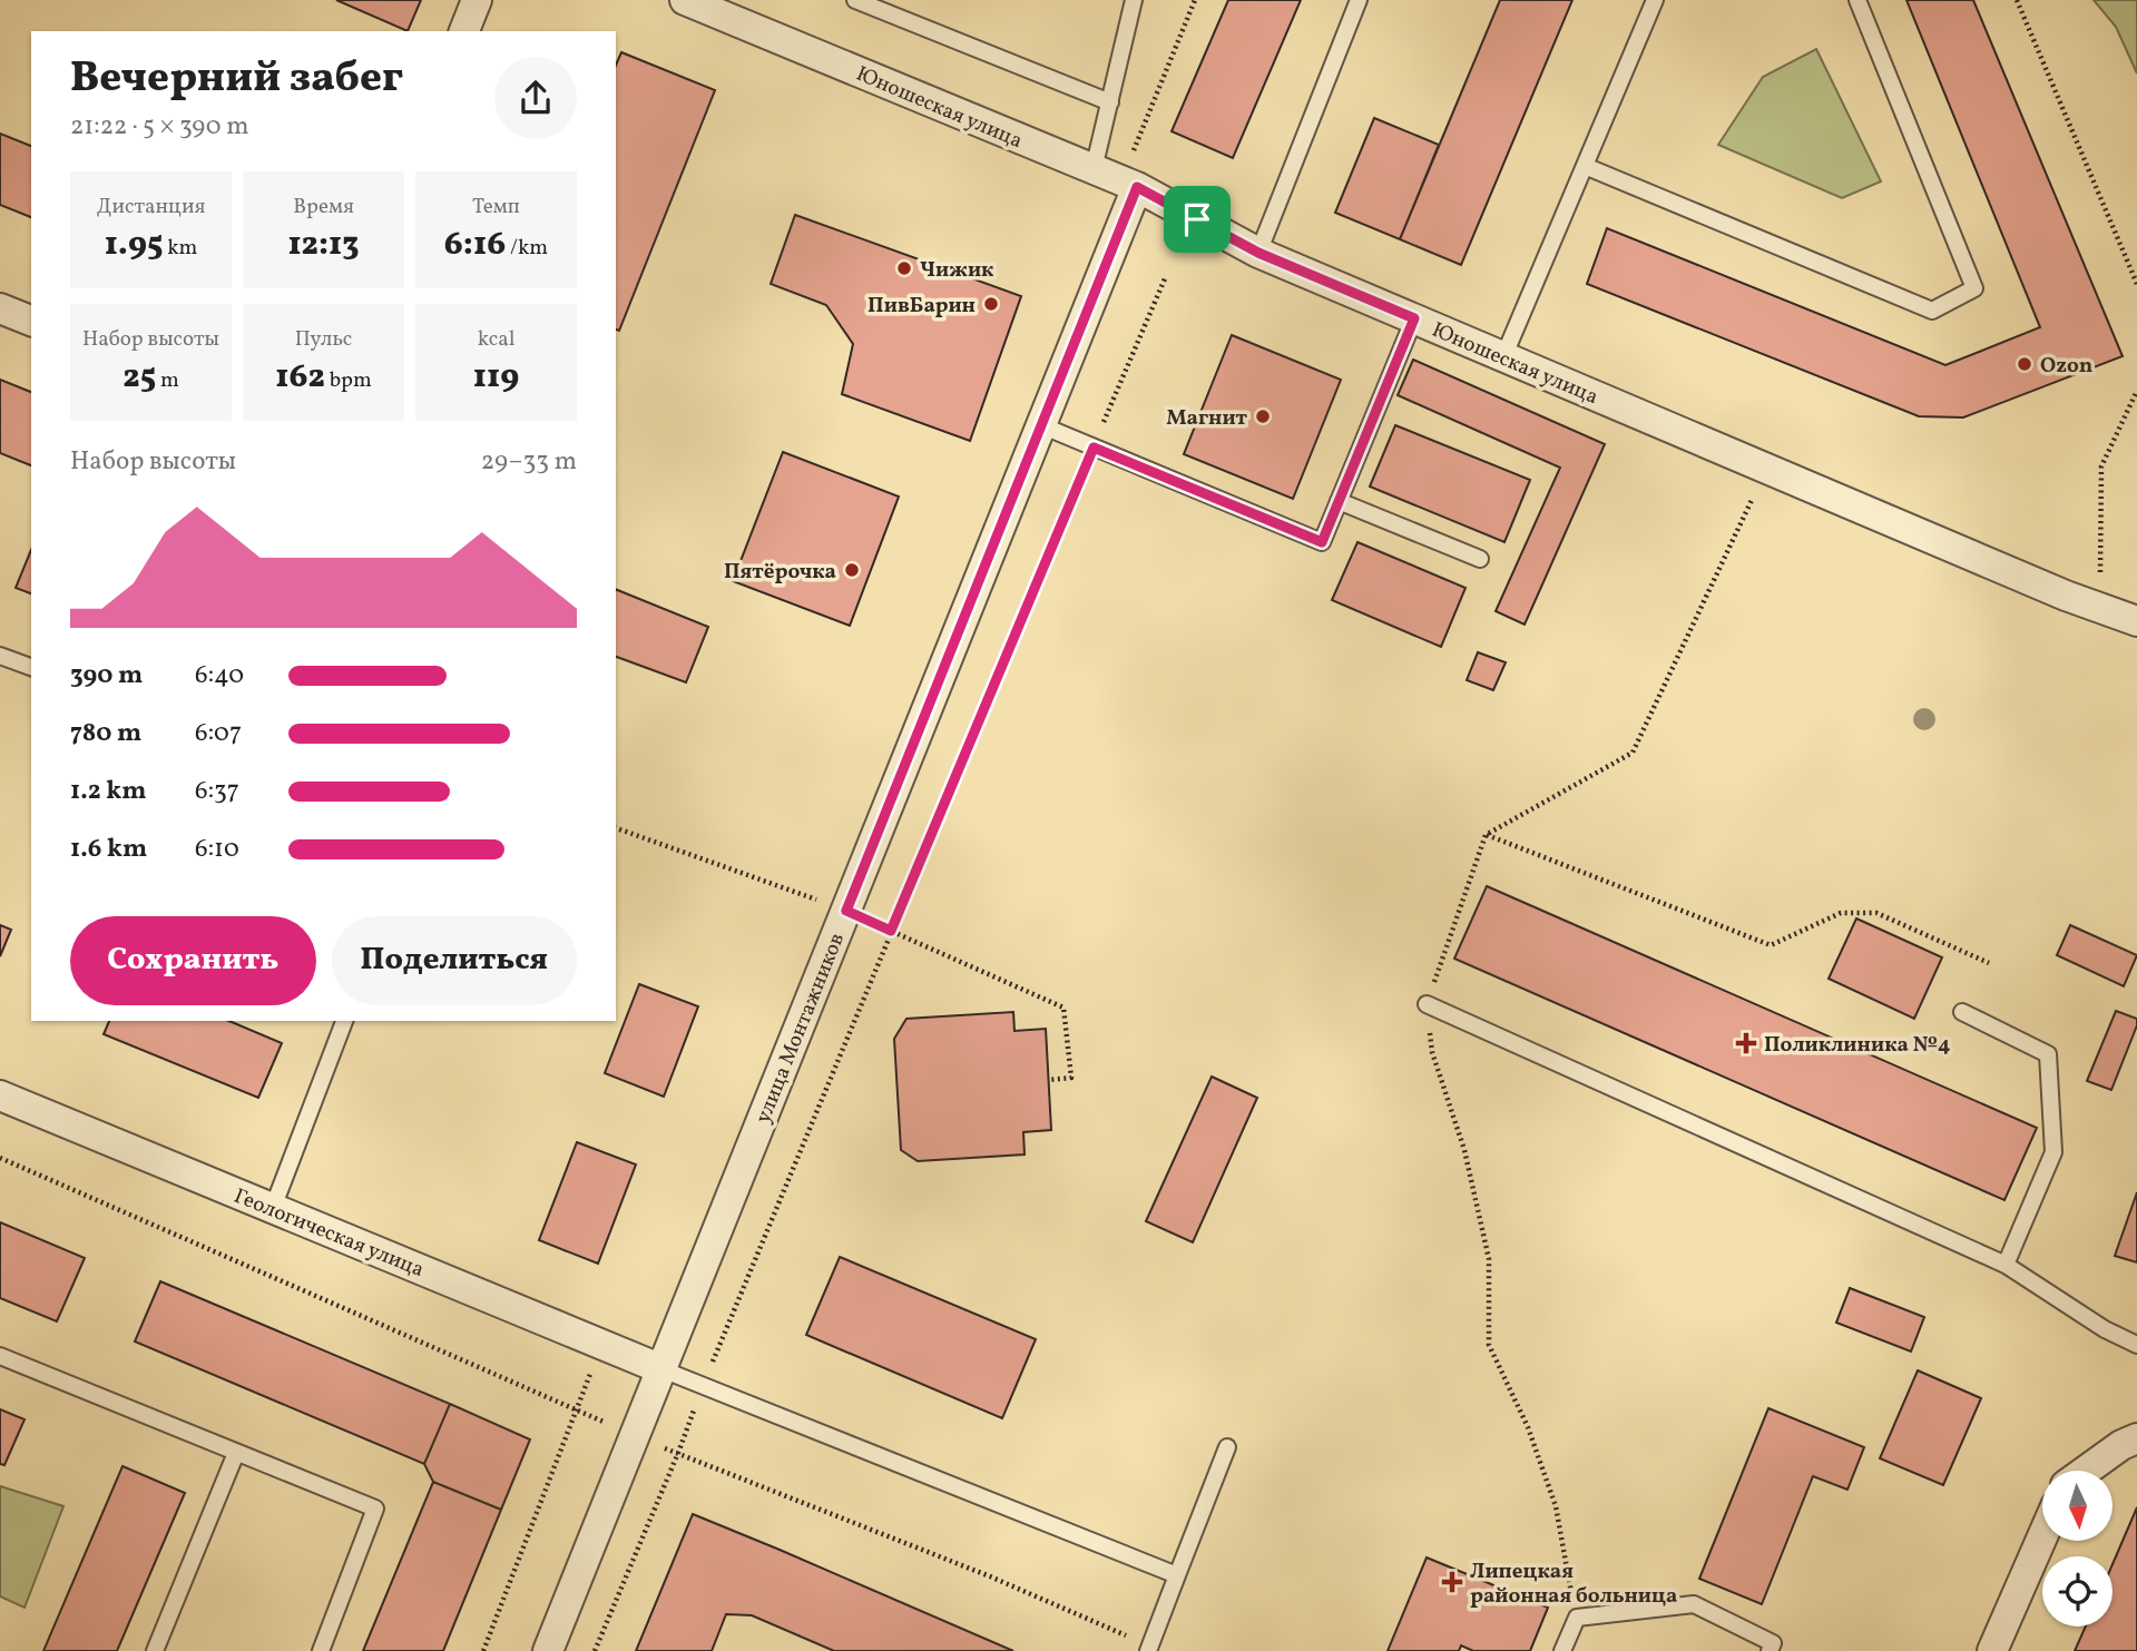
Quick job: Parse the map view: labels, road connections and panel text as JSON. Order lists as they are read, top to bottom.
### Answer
{
  "streets": {
    "street": ["Юношеская улица", "улица Монтажников", "Геологическая улица"]
  },
  "crossings": [
    ["Юношеская улица", "улица Монтажников"],
    ["улица Монтажников", "Геологическая улица"]
  ],
  "places": {
    "other": [
      "Чижик",
      "ПивБарин",
      "Ozon",
      "Магнит",
      "Пятёрочка"
    ],
    "health": ["Поликлиника №4", "Липецкая районная больница"]
  },
  "north": "bottom",
  "page": {
    "heading": ["Вечерний забег", "21:22 · 5 × 390 m"],
    "stats": [
      ["Дистанция", "1.95 km"],
      ["Время", "12:13"],
      ["Темп", "6:16 /km"],
      ["Набор высоты", "25 m"],
      ["Пульс", "162 bpm"],
      ["kcal", "119"]
    ],
    "chart": ["Набор высоты", "29–33 m"],
    "list": [
      {
        "name": "390 m",
        "note": "6:40"
      },
      {
        "name": "780 m",
        "note": "6:07"
      },
      {
        "name": "1.2 km",
        "note": "6:37"
      },
      {
        "name": "1.6 km",
        "note": "6:10"
      }
    ],
    "buttons": ["Сохранить", "Поделиться"]
  }
}
